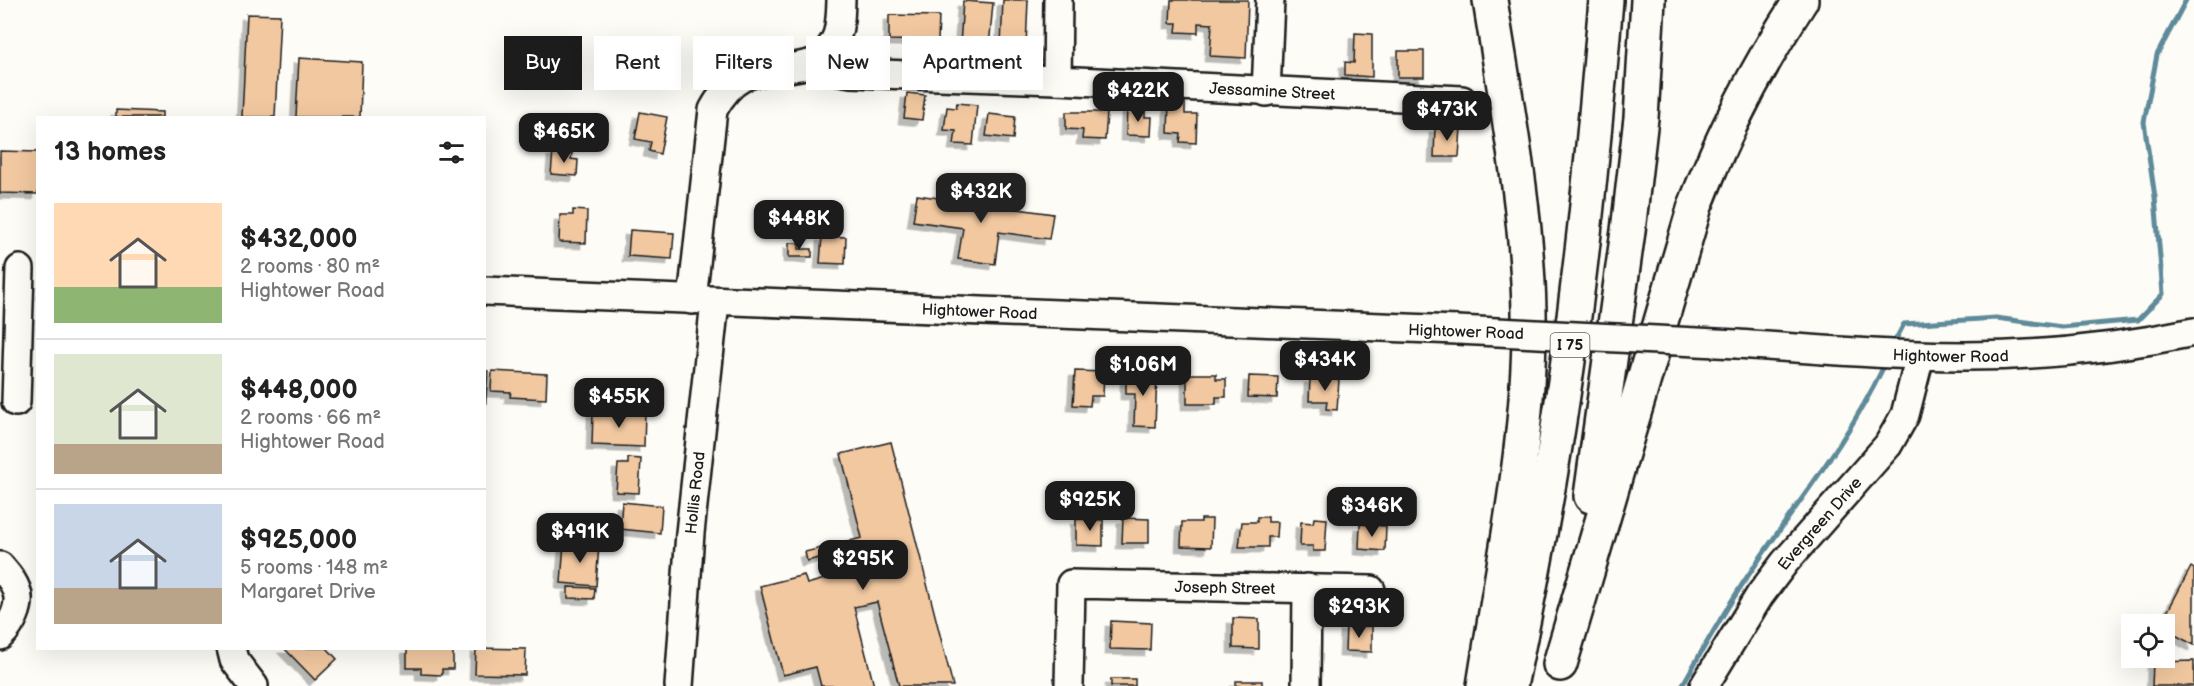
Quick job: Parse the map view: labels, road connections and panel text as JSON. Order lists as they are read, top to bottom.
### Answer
{
  "streets": {
    "highway": ["I 75"],
    "street": [
      "Jessamine Street",
      "Hightower Road",
      "Hollis Road",
      "Evergreen Drive",
      "Joseph Street"
    ]
  },
  "crossings": [
    ["Hightower Road", "Hollis Road"],
    ["Hightower Road", "Evergreen Drive"]
  ],
  "page": {
    "chip": [
      "Buy",
      "Rent",
      "Filters",
      "New",
      "Apartment"
    ],
    "price": [
      "$422K",
      "$473K",
      "$465K",
      "$432K",
      "$448K",
      "$434K",
      "$1.06M",
      "$455K",
      "$925K",
      "$346K",
      "$491K",
      "$295K",
      "$293K"
    ],
    "heading": "13 homes",
    "list": [
      {
        "name": "$432,000",
        "note": "2 rooms · 80 m² · Hightower Road"
      },
      {
        "name": "$448,000",
        "note": "2 rooms · 66 m² · Hightower Road"
      },
      {
        "name": "$925,000",
        "note": "5 rooms · 148 m² · Margaret Drive"
      }
    ]
  }
}
